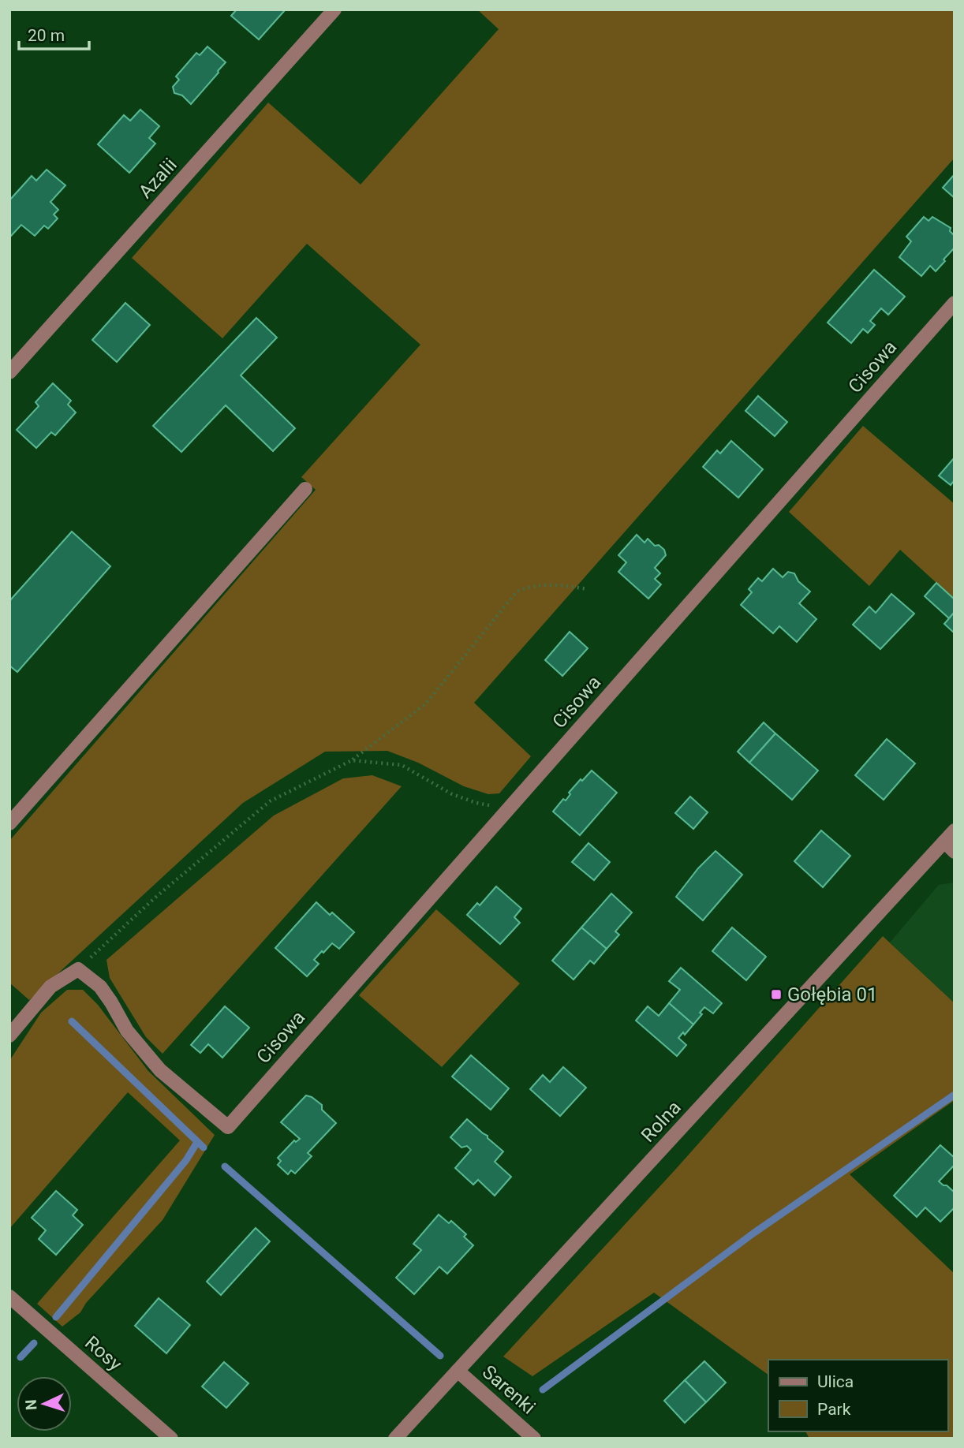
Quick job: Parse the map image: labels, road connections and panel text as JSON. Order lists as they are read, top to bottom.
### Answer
{
  "streets": {
    "street": [
      "Azalii",
      "Cisowa",
      "Rolna",
      "Rosy",
      "Sarenki"
    ]
  },
  "crossings": [
    ["Rolna", "Sarenki"]
  ],
  "places": {
    "transit": ["Gołębia 01"]
  },
  "legend": ["Ulica", "Park"],
  "scale_bar": "20 m",
  "north": "left"
}
